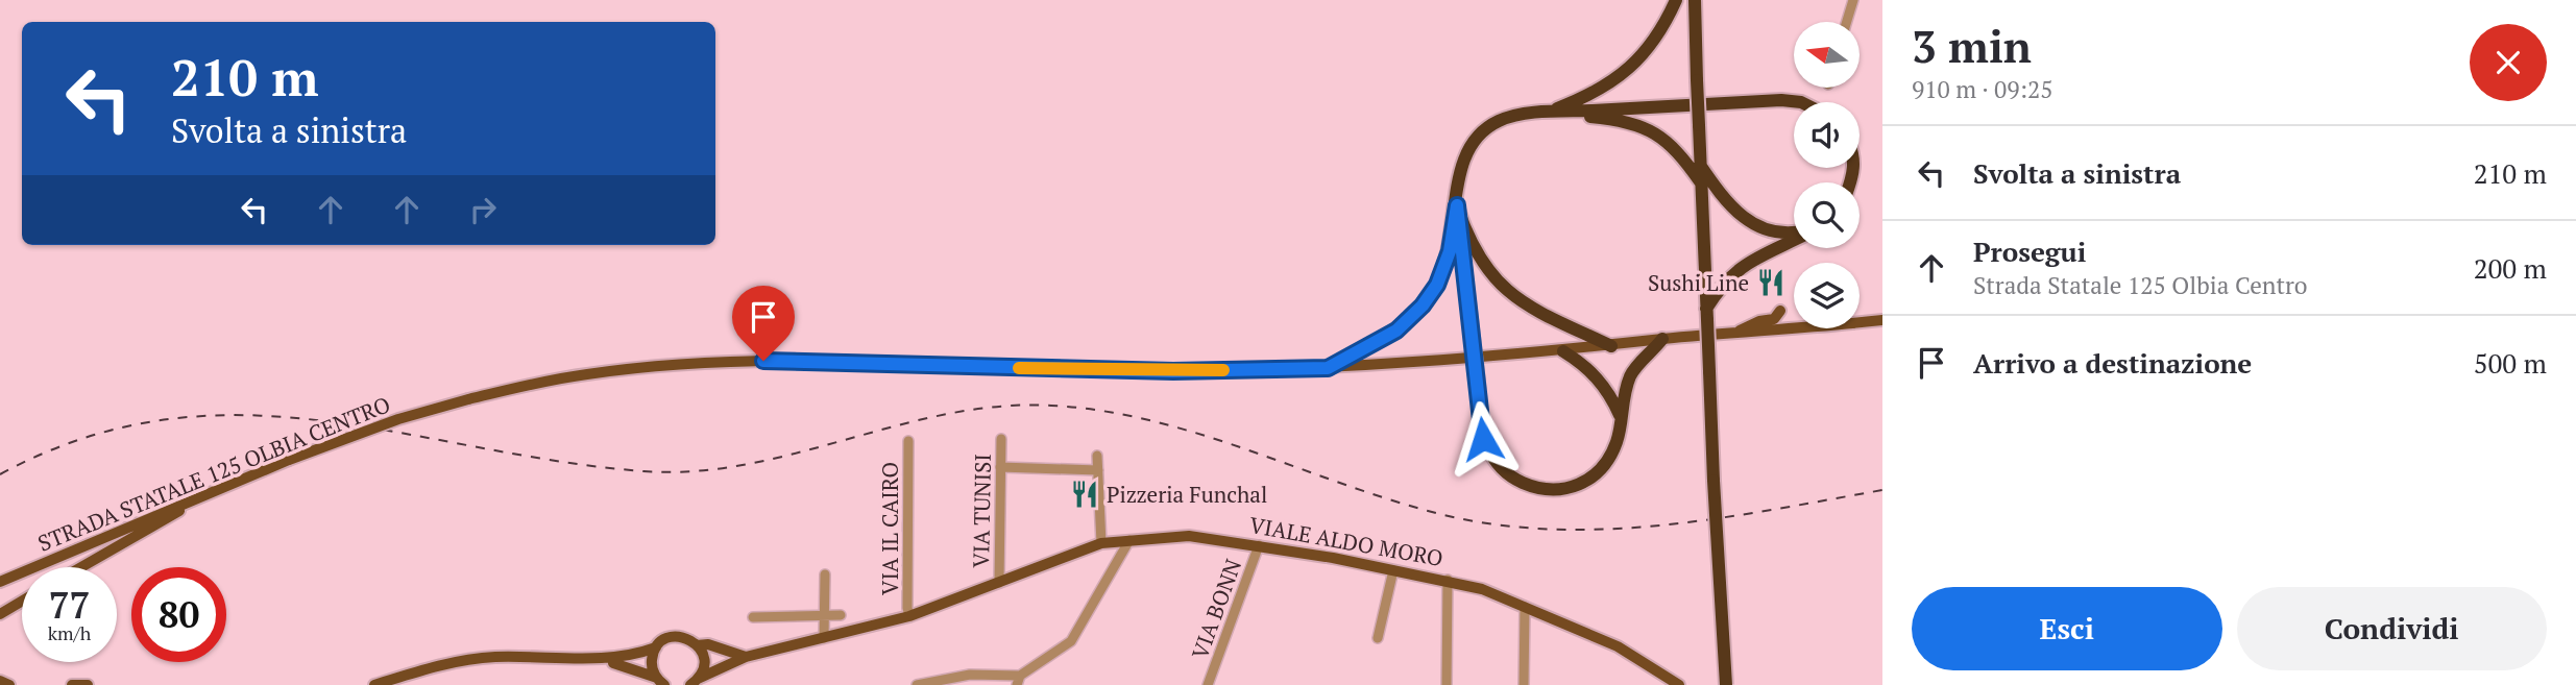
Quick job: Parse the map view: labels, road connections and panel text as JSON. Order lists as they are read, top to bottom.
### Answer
{
  "streets": {
    "main road": ["STRADA STATALE 125 OLBIA CENTRO", "VIALE ALDO MORO"],
    "street": ["VIA TUNISI", "VIA IL CAIRO", "VIA BONN"]
  },
  "crossings": [
    ["VIA TUNISI", "VIALE ALDO MORO"],
    ["VIA IL CAIRO", "VIALE ALDO MORO"],
    ["VIALE ALDO MORO", "VIA BONN"]
  ],
  "places": {
    "restaurant": ["Sushi Line", "Pizzeria Funchal"]
  },
  "north": "left",
  "page": {
    "heading": ["3 min", "910 m · 09:25"],
    "turn": ["210 m", "Svolta a sinistra"],
    "list": [
      {
        "name": "Svolta a sinistra",
        "value": "210 m"
      },
      {
        "name": "Prosegui",
        "note": "Strada Statale 125 Olbia Centro",
        "value": "200 m"
      },
      {
        "name": "Arrivo a destinazione",
        "value": "500 m"
      }
    ],
    "speed": "77 km/h",
    "limit": "80",
    "buttons": ["Esci", "Condividi"]
  }
}
